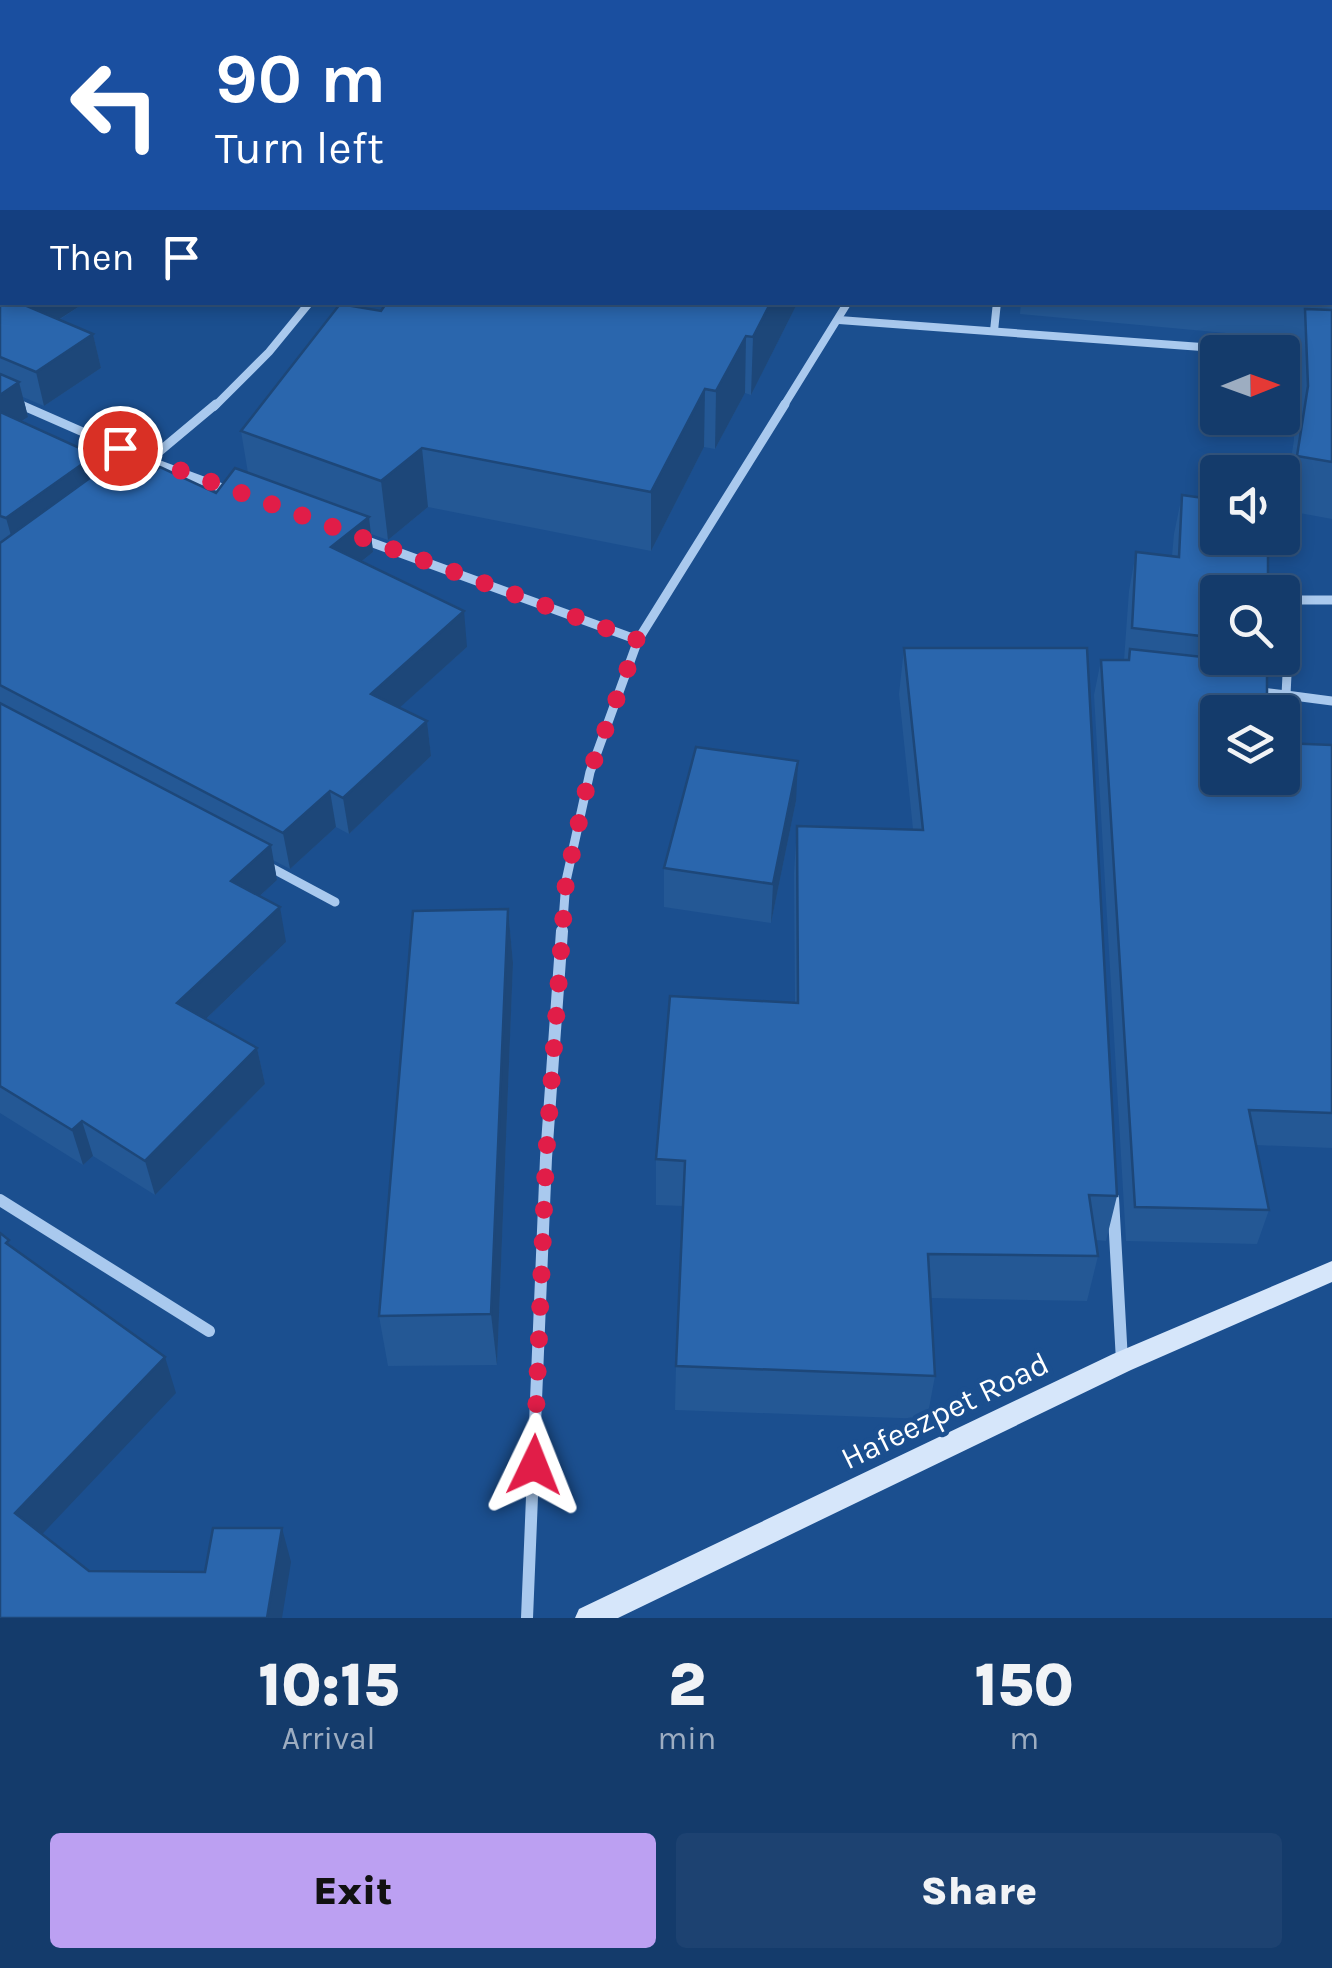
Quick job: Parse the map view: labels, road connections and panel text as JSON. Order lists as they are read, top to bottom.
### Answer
{
  "streets": {
    "street": ["Hafeezpet Road"]
  },
  "north": "right",
  "page": {
    "turn": ["90 m", "Turn left"],
    "then": "Then",
    "eta": [
      "10:15",
      "Arrival",
      "2",
      "min",
      "150",
      "m"
    ],
    "buttons": ["Exit", "Share"]
  }
}
